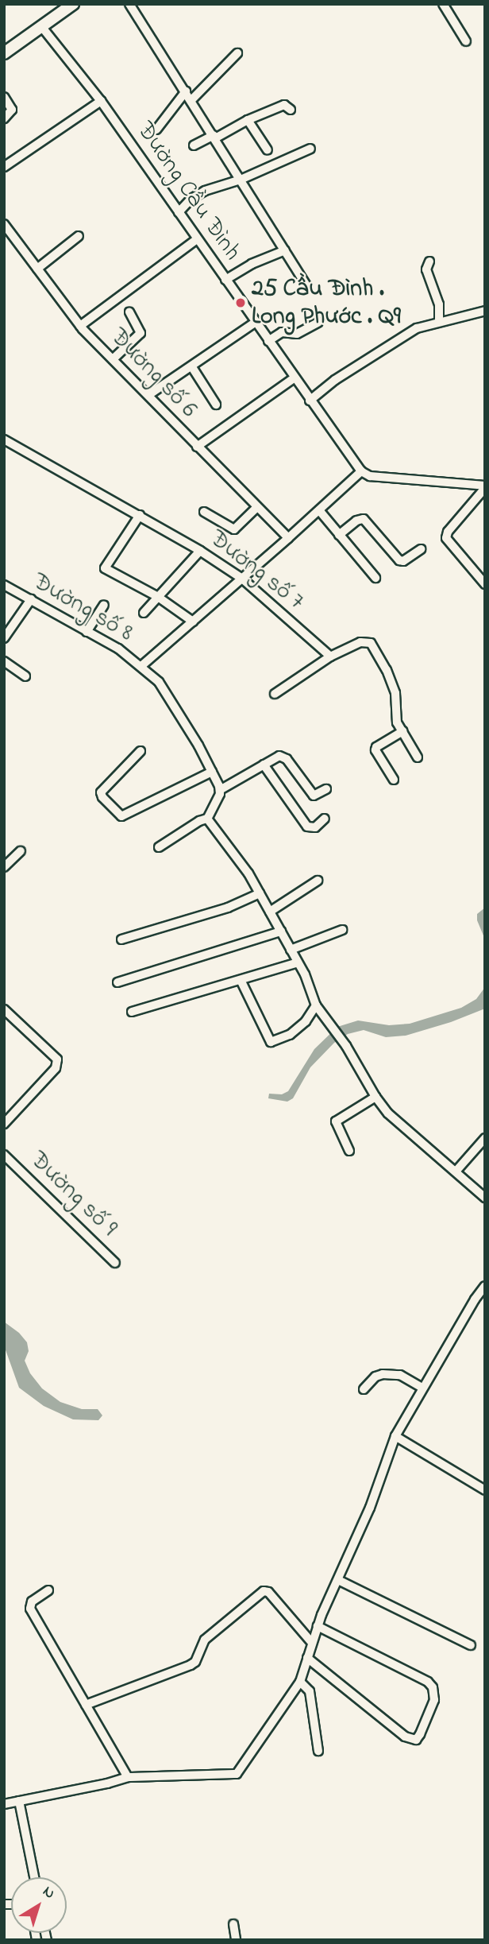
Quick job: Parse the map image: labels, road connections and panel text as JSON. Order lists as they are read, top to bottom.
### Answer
{
  "streets": {
    "street": [
      "Đường Cầu Đình",
      "Đường số 6",
      "Đường số 7",
      "Đường số 8",
      "Đường số 9"
    ]
  },
  "places": ["25 Cầu Đình . Long Phước . Q9"],
  "north": "top right"
}
